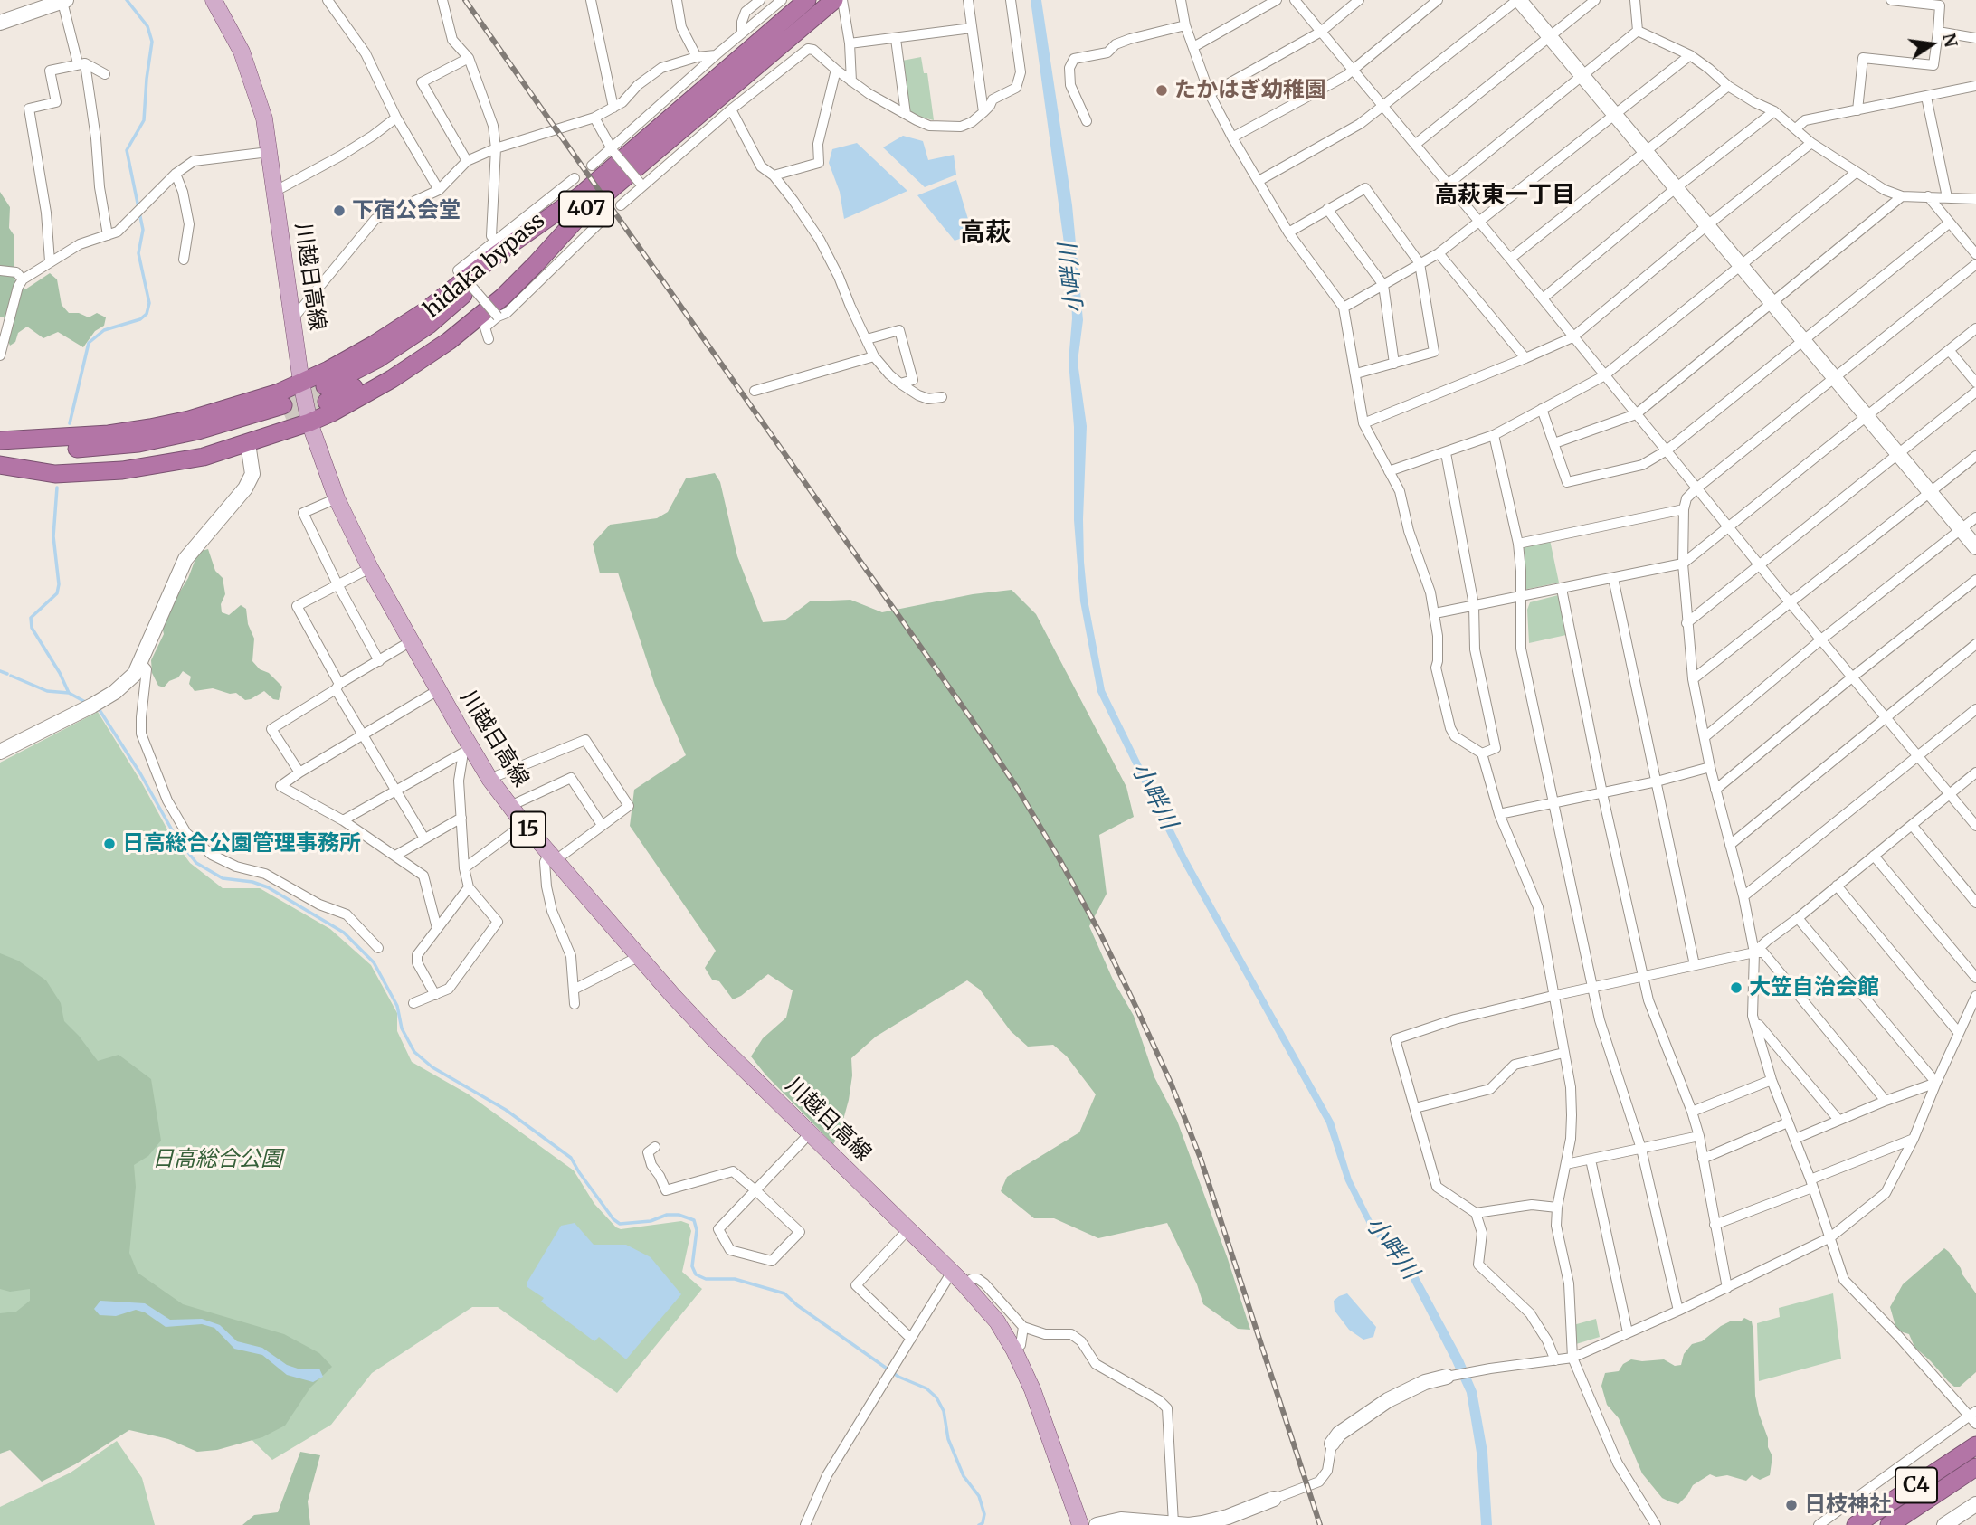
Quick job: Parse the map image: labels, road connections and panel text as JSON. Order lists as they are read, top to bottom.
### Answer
{
  "streets": {
    "highway": ["407", "hidaka bypass", "C4"],
    "main road": ["川越日高線", "15"]
  },
  "crossings": [
    ["407", "hidaka bypass"],
    ["407", "川越日高線"]
  ],
  "districts": ["高萩東一丁目", "高萩"],
  "water": ["小畔川"],
  "parks": ["日高総合公園"],
  "places": [
    "たかはぎ幼稚園",
    "下宿公会堂",
    "日高総合公園管理事務所",
    "大笠自治会館",
    "日枝神社"
  ],
  "north": "right"
}
